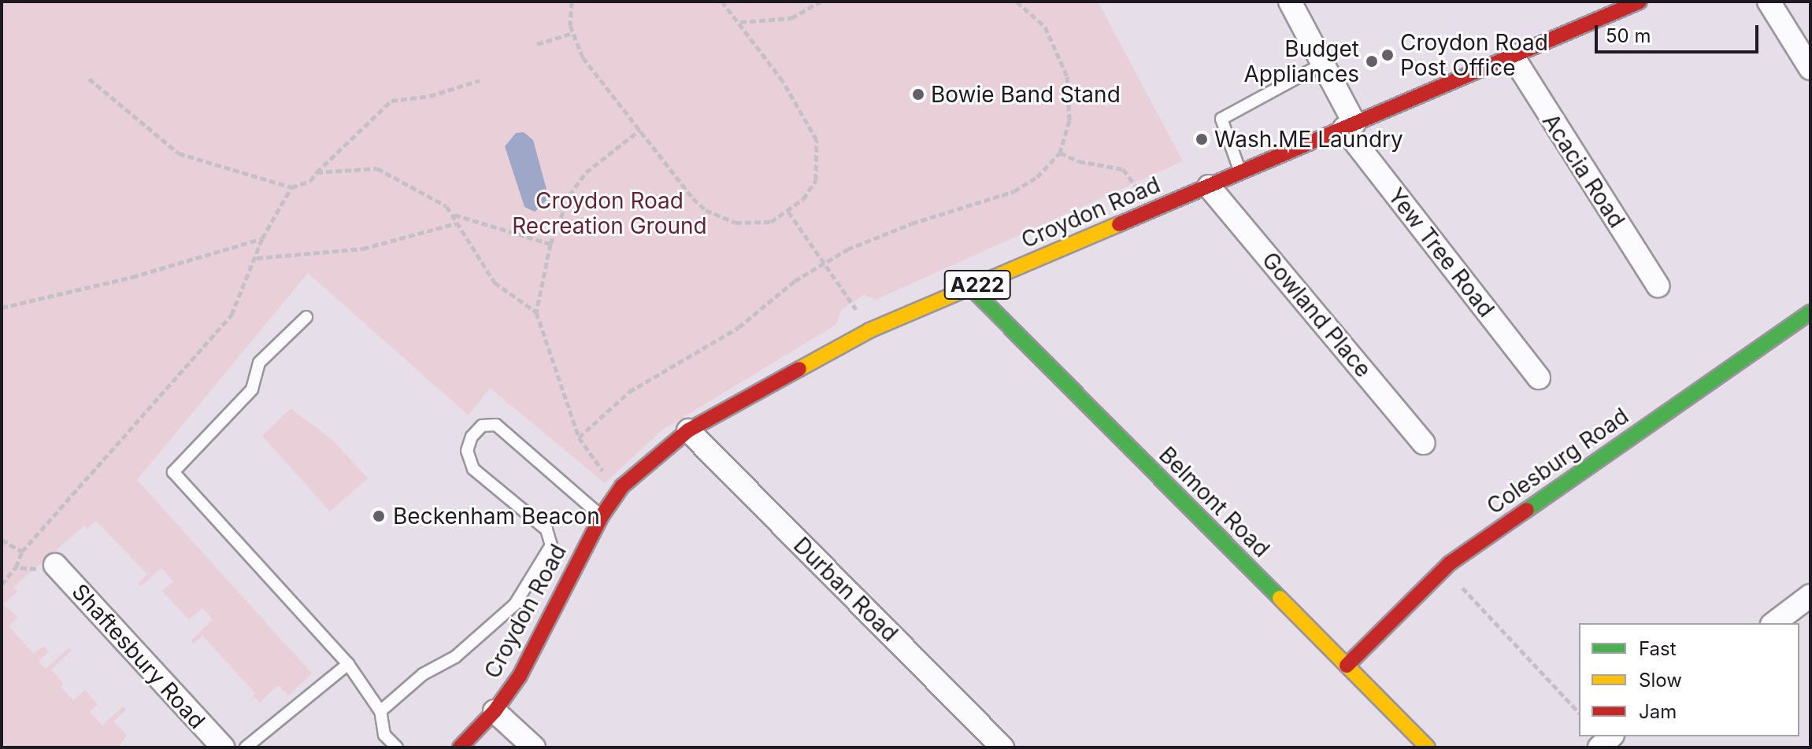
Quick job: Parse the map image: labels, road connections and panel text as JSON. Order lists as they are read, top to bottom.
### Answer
{
  "streets": {
    "main road": [
      "Croydon Road",
      "A222",
      "Colesburg Road",
      "Belmont Road"
    ],
    "street": [
      "Acacia Road",
      "Yew Tree Road",
      "Gowland Place",
      "Durban Road",
      "Shaftesbury Road"
    ]
  },
  "crossings": [
    ["Acacia Road", "Croydon Road"],
    ["Croydon Road", "Yew Tree Road"],
    ["Croydon Road", "Gowland Place"],
    ["Croydon Road", "Belmont Road"],
    ["Croydon Road", "Durban Road"],
    ["Colesburg Road", "Belmont Road"]
  ],
  "parks": ["Croydon Road Recreation Ground"],
  "places": [
    "Croydon Road Post Office",
    "Budget Appliances",
    "Bowie Band Stand",
    "Wash.ME Laundry",
    "Beckenham Beacon"
  ],
  "legend": ["Fast", "Slow", "Jam"],
  "scale_bar": "50 m"
}
